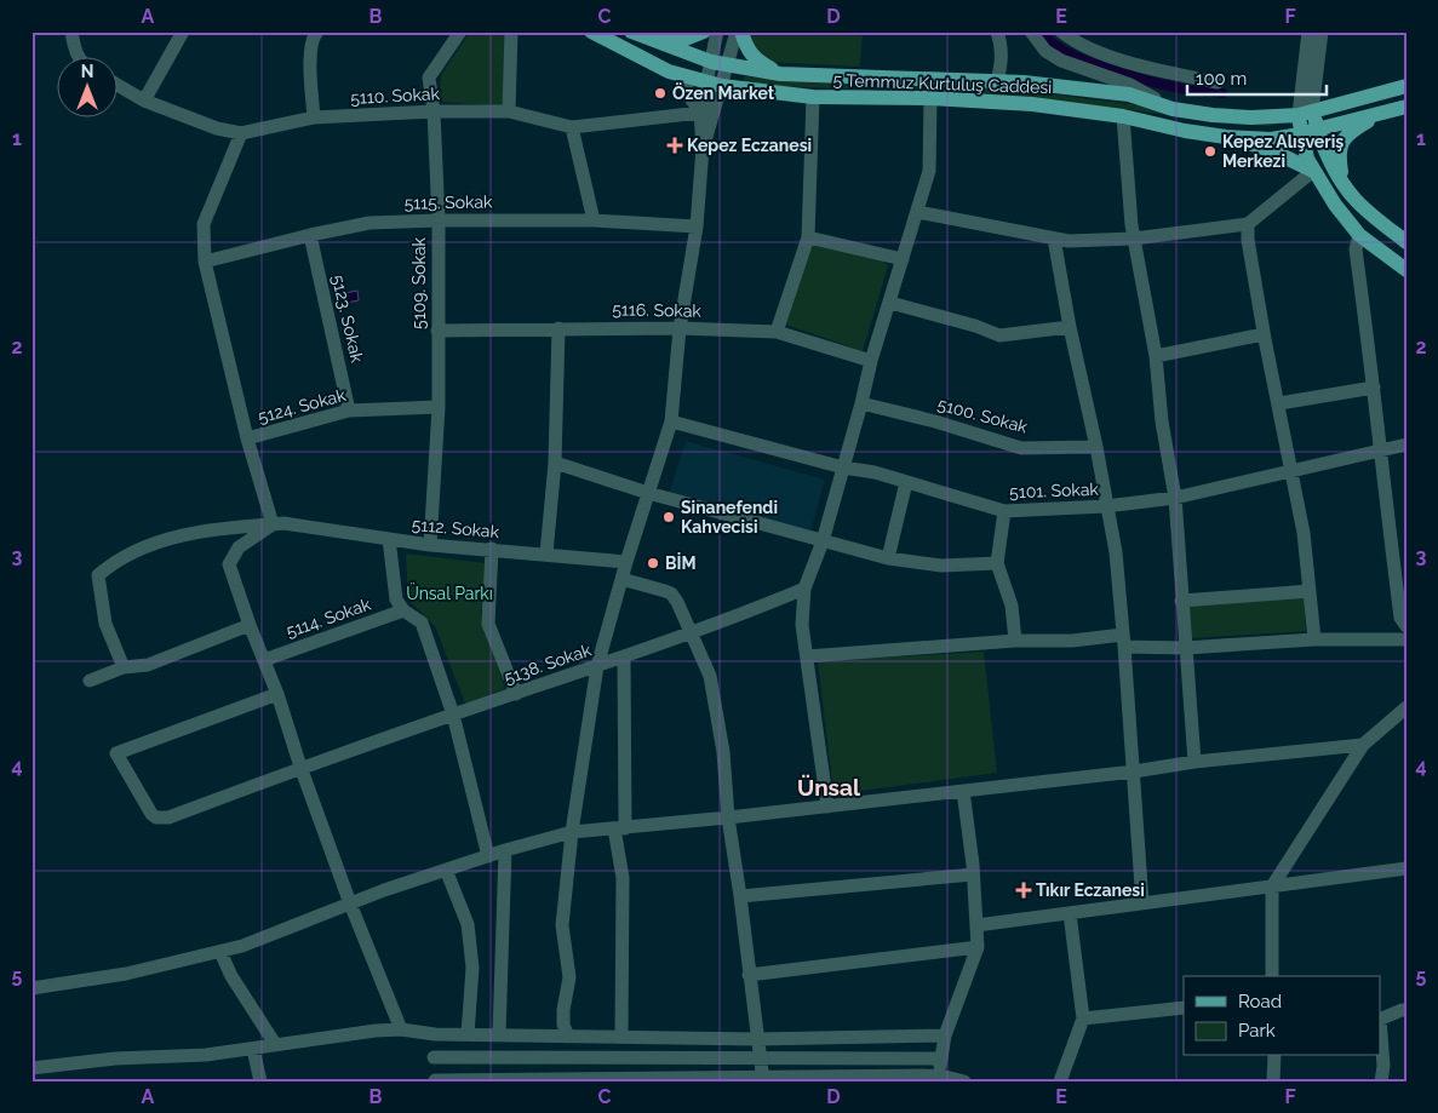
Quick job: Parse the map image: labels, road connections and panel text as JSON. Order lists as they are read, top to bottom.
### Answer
{
  "streets": {
    "main road": ["5 Temmuz Kurtuluş Caddesi"],
    "street": [
      "5110. Sokak",
      "5115. Sokak",
      "5109. Sokak",
      "5116. Sokak",
      "5123. Sokak",
      "5124. Sokak",
      "5100. Sokak",
      "5101. Sokak",
      "5112. Sokak",
      "5114. Sokak",
      "5138. Sokak"
    ]
  },
  "crossings": [
    ["5110. Sokak", "5109. Sokak"],
    ["5115. Sokak", "5109. Sokak"],
    ["5115. Sokak", "5123. Sokak"],
    ["5109. Sokak", "5116. Sokak"],
    ["5109. Sokak", "5124. Sokak"],
    ["5109. Sokak", "5112. Sokak"],
    ["5123. Sokak", "5124. Sokak"]
  ],
  "districts": ["Ünsal"],
  "parks": ["Ünsal Parkı"],
  "places": {
    "other": [
      "Özen Market",
      "Kepez Alışveriş Merkezi",
      "Sinanefendi Kahvecisi",
      "BİM"
    ],
    "health": ["Kepez Eczanesi", "Tıkır Eczanesi"]
  },
  "legend": ["Road", "Park"],
  "scale_bar": "100 m",
  "north": "top",
  "grid": {
    "columns": [
      "A",
      "B",
      "C",
      "D",
      "E",
      "F"
    ],
    "rows": [
      "1",
      "2",
      "3",
      "4",
      "5"
    ]
  }
}
